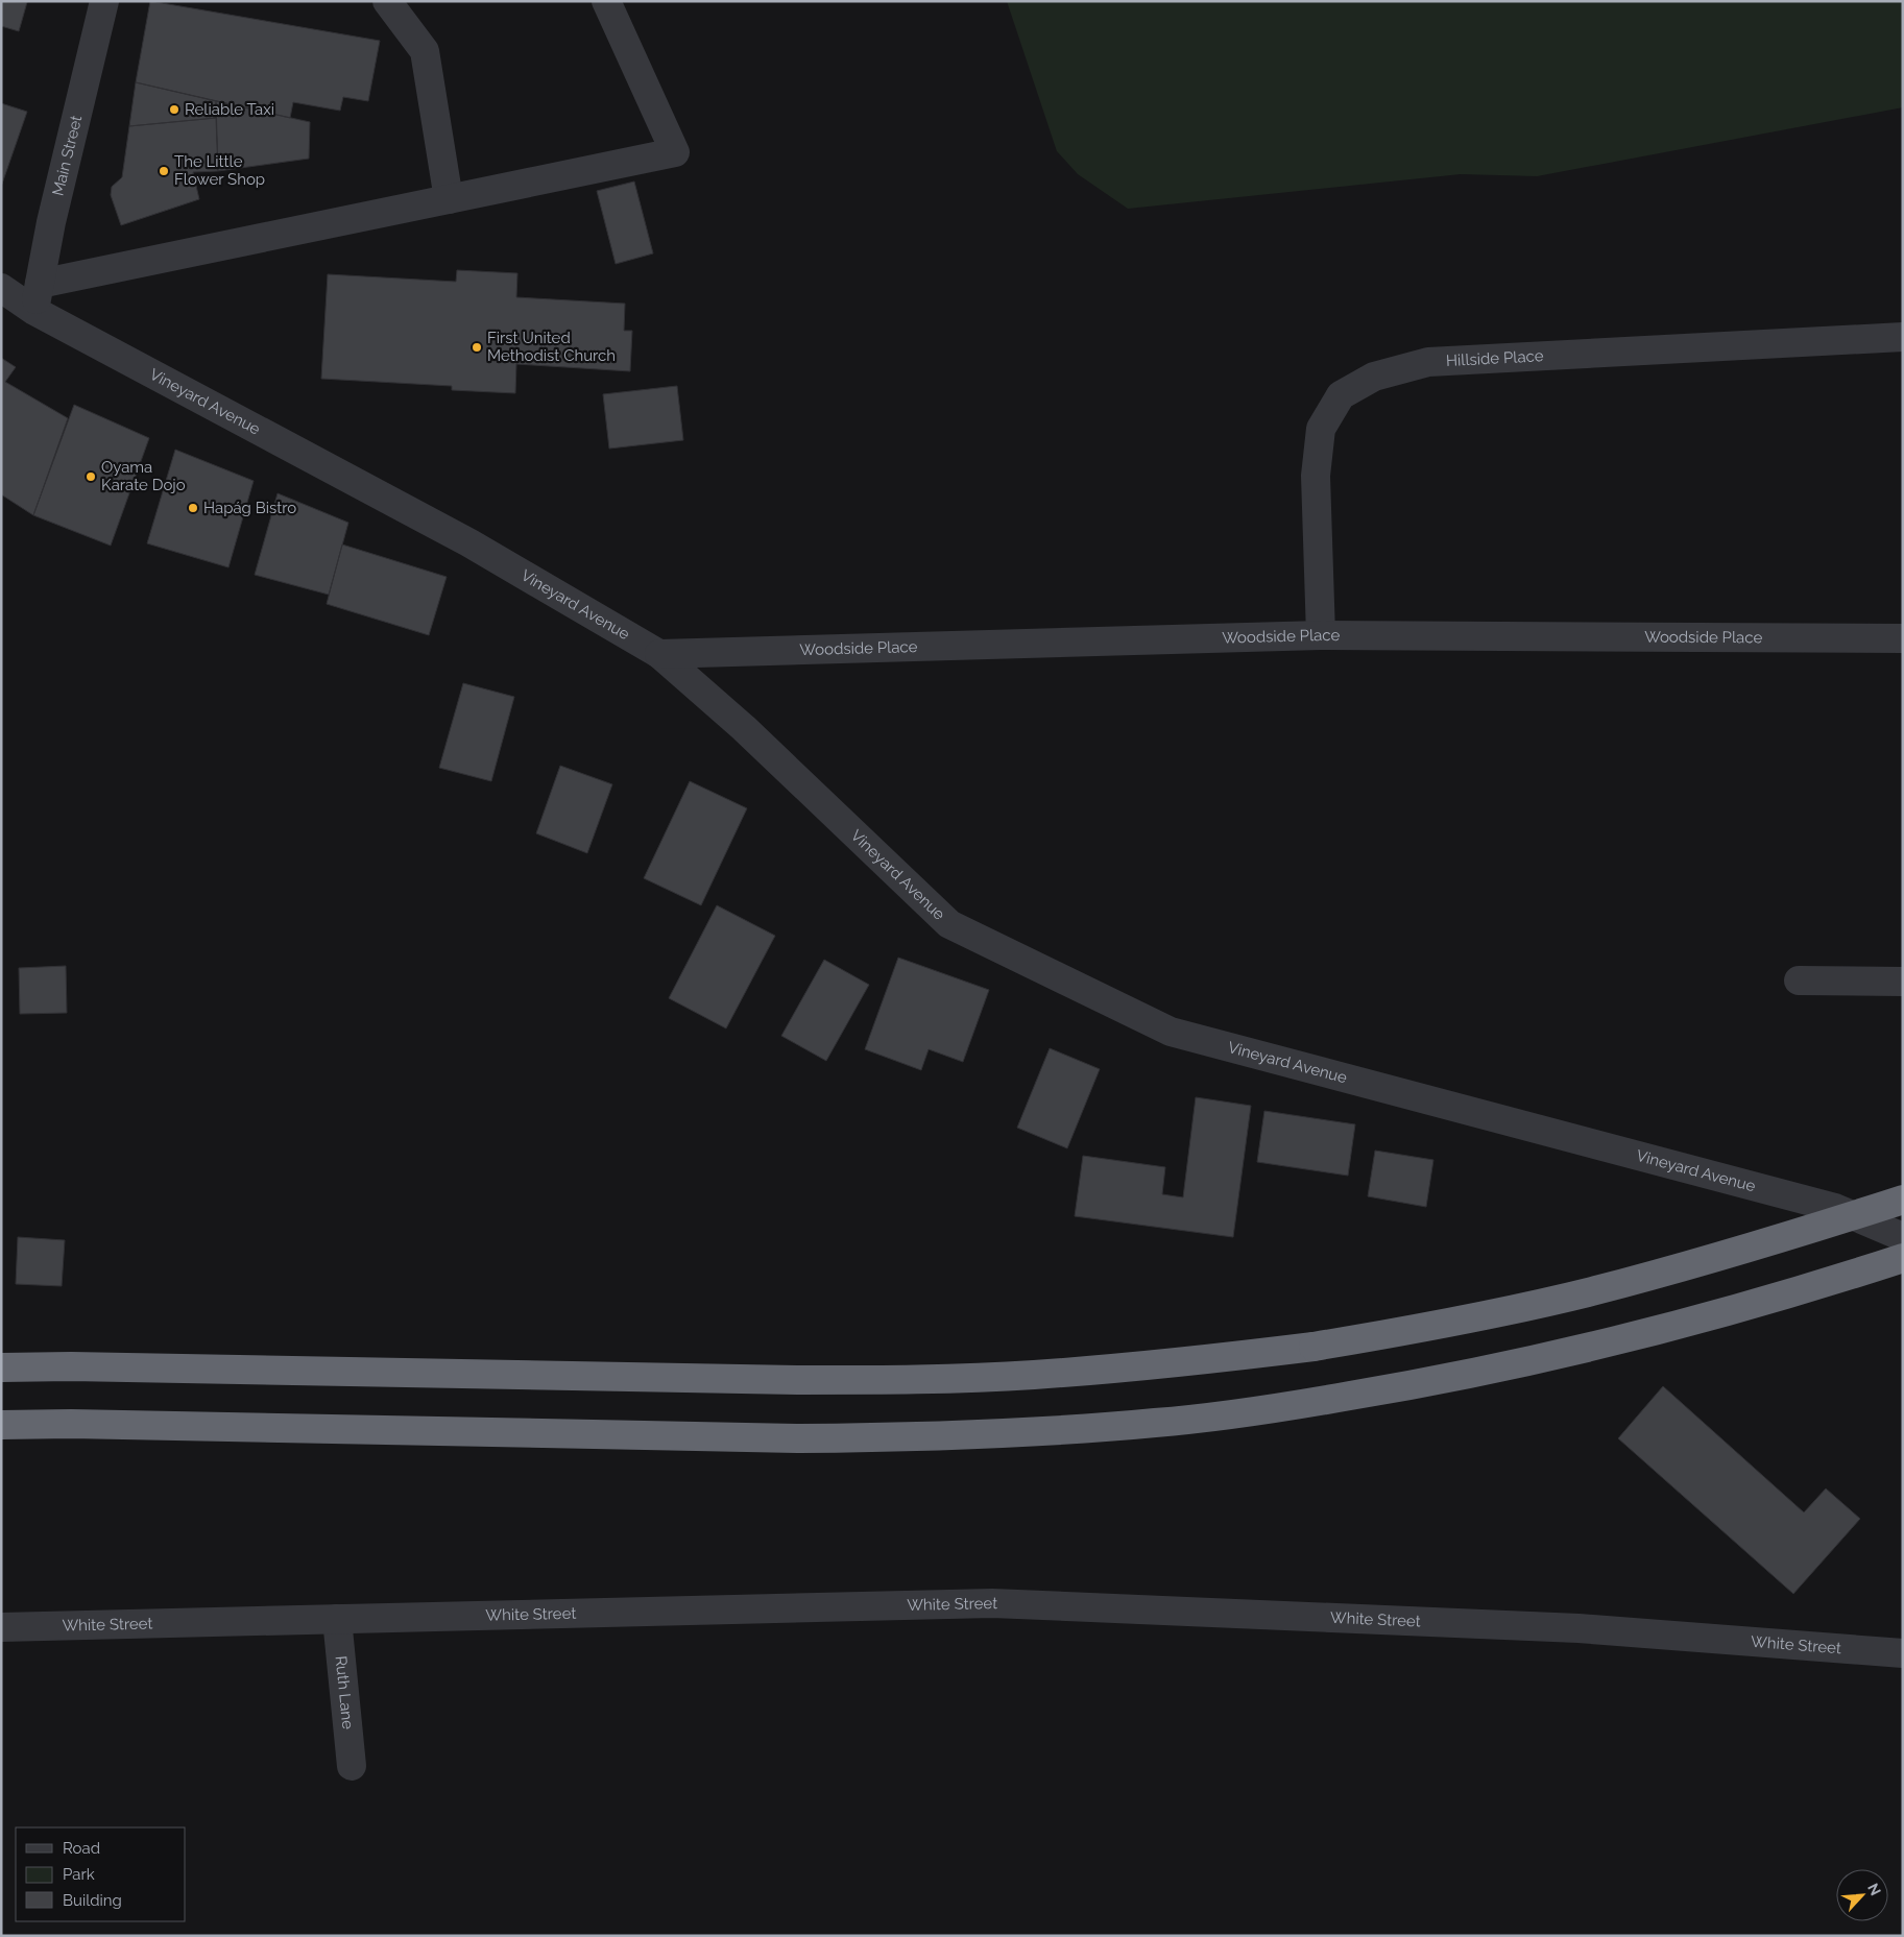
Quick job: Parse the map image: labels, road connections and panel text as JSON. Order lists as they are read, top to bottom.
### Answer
{
  "streets": {
    "street": [
      "Main Street",
      "Hillside Place",
      "Vineyard Avenue",
      "Woodside Place",
      "White Street",
      "Ruth Lane"
    ]
  },
  "crossings": [
    ["Main Street", "Vineyard Avenue"],
    ["Hillside Place", "Woodside Place"],
    ["Vineyard Avenue", "Woodside Place"],
    ["White Street", "Ruth Lane"]
  ],
  "places": [
    "Reliable Taxi",
    "The Little Flower Shop",
    "First United Methodist Church",
    "Oyama Karate Dojo",
    "Hapág Bistro"
  ],
  "legend": ["Road", "Park", "Building"],
  "north": "top right"
}
